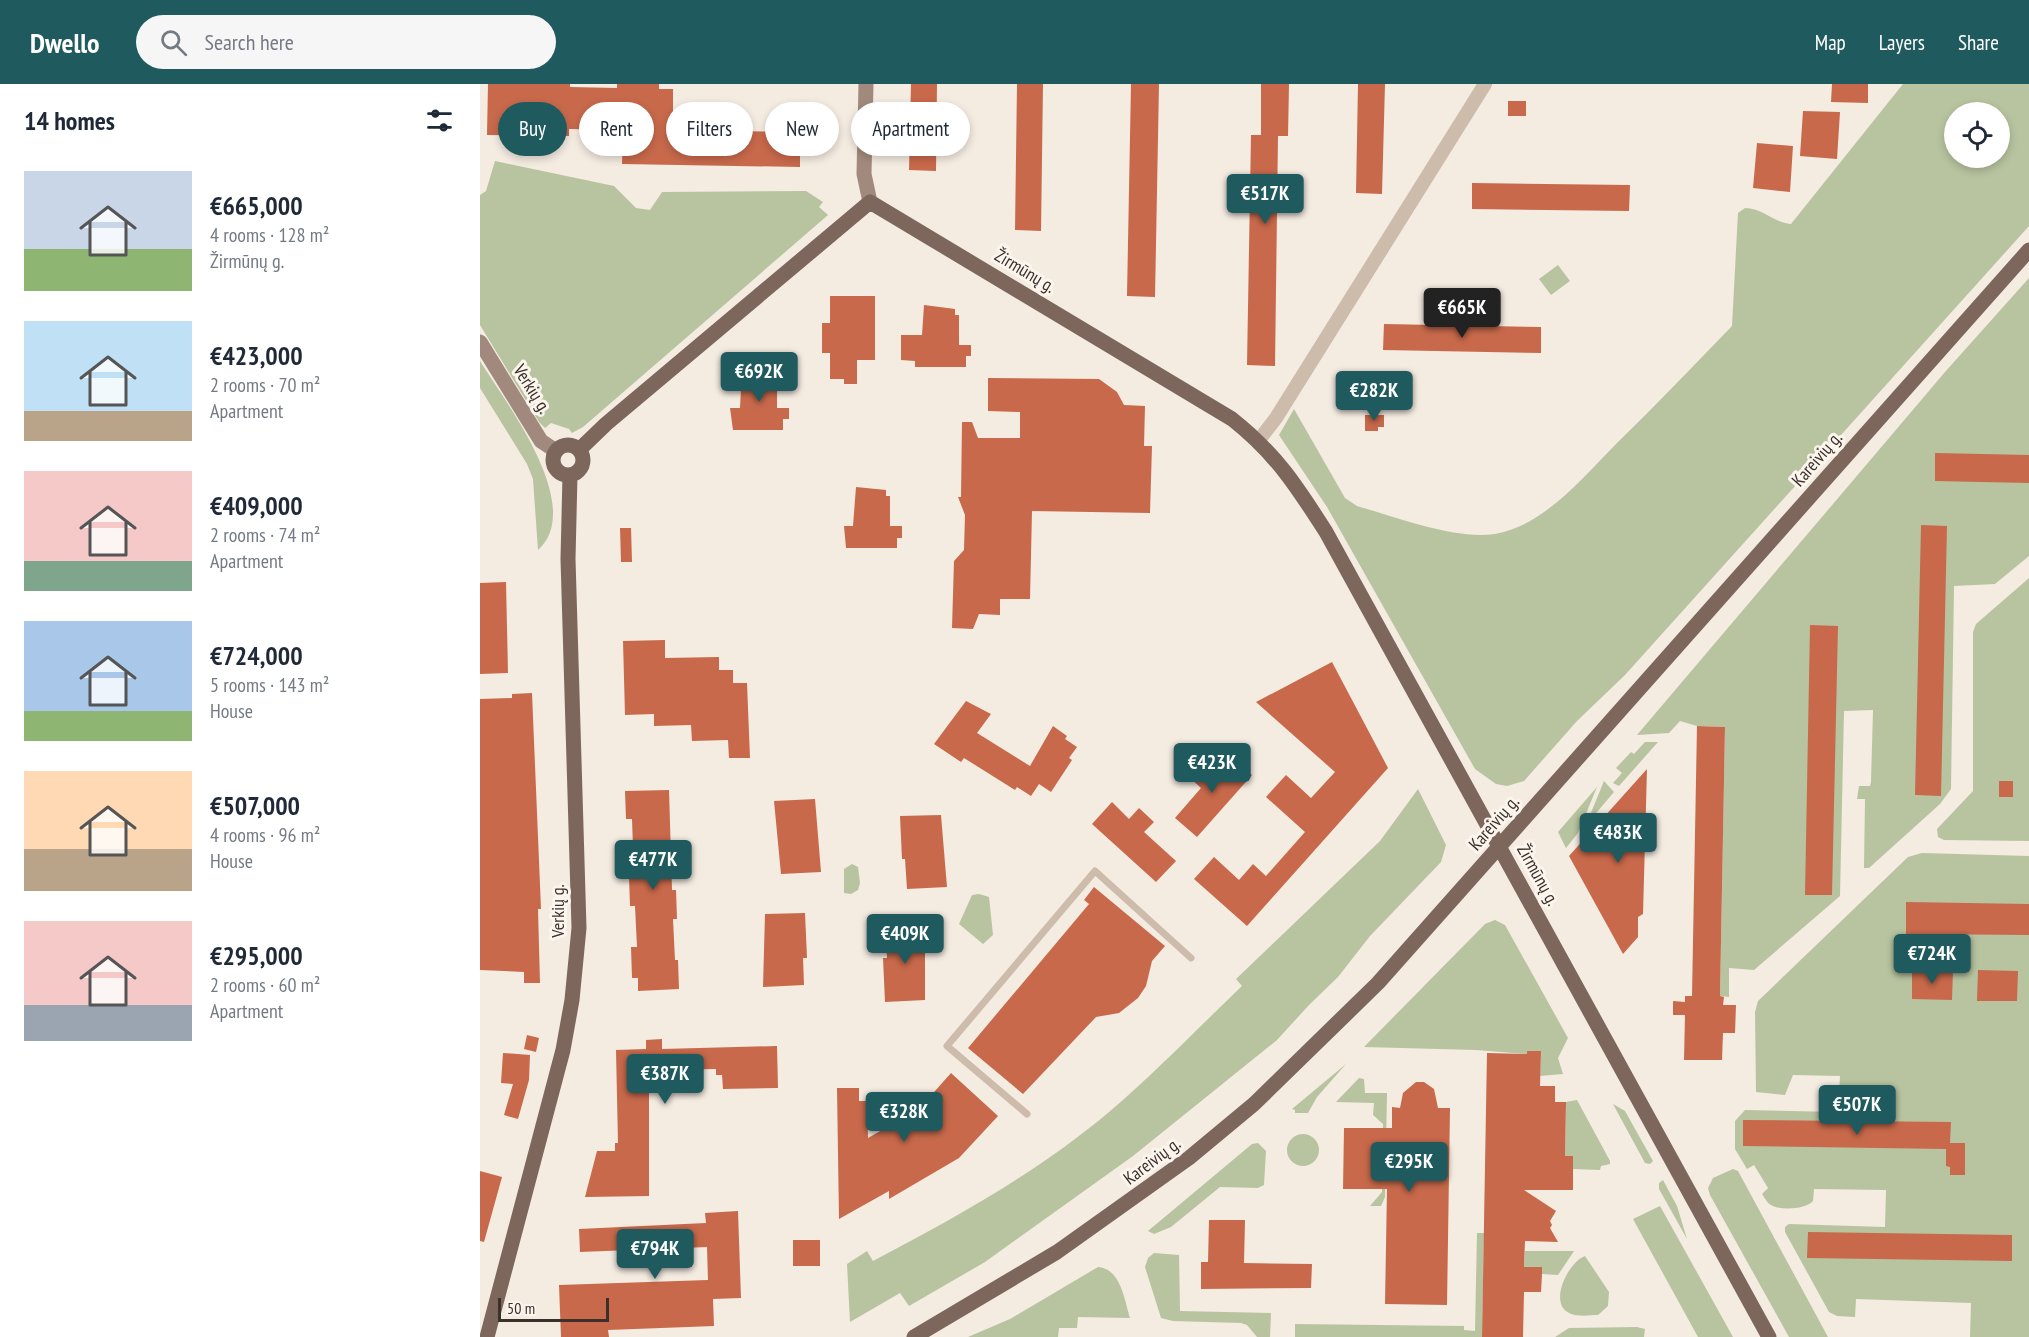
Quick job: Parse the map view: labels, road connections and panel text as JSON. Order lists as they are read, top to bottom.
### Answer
{
  "streets": {
    "main road": ["Žirmūnų g.", "Verkių g.", "Kareivių g."]
  },
  "crossings": [
    ["Žirmūnų g.", "Kareivių g."]
  ],
  "scale_bar": "50 m",
  "page": {
    "header": "Dwello",
    "search": "Search here",
    "nav": ["Map", "Layers", "Share"],
    "heading": "14 homes",
    "chip": [
      "Buy",
      "Rent",
      "Filters",
      "New",
      "Apartment"
    ],
    "list": [
      {
        "name": "€665,000",
        "note": "4 rooms · 128 m² · Žirmūnų g."
      },
      {
        "name": "€423,000",
        "note": "2 rooms · 70 m² · Apartment"
      },
      {
        "name": "€409,000",
        "note": "2 rooms · 74 m² · Apartment"
      },
      {
        "name": "€724,000",
        "note": "5 rooms · 143 m² · House"
      },
      {
        "name": "€507,000",
        "note": "4 rooms · 96 m² · House"
      },
      {
        "name": "€295,000",
        "note": "2 rooms · 60 m² · Apartment"
      }
    ],
    "price": [
      "€517K",
      "€665K",
      "€692K",
      "€282K",
      "€423K",
      "€483K",
      "€477K",
      "€409K",
      "€724K",
      "€387K",
      "€507K",
      "€328K",
      "€295K",
      "€794K"
    ],
    "scale": "50 m"
  }
}
